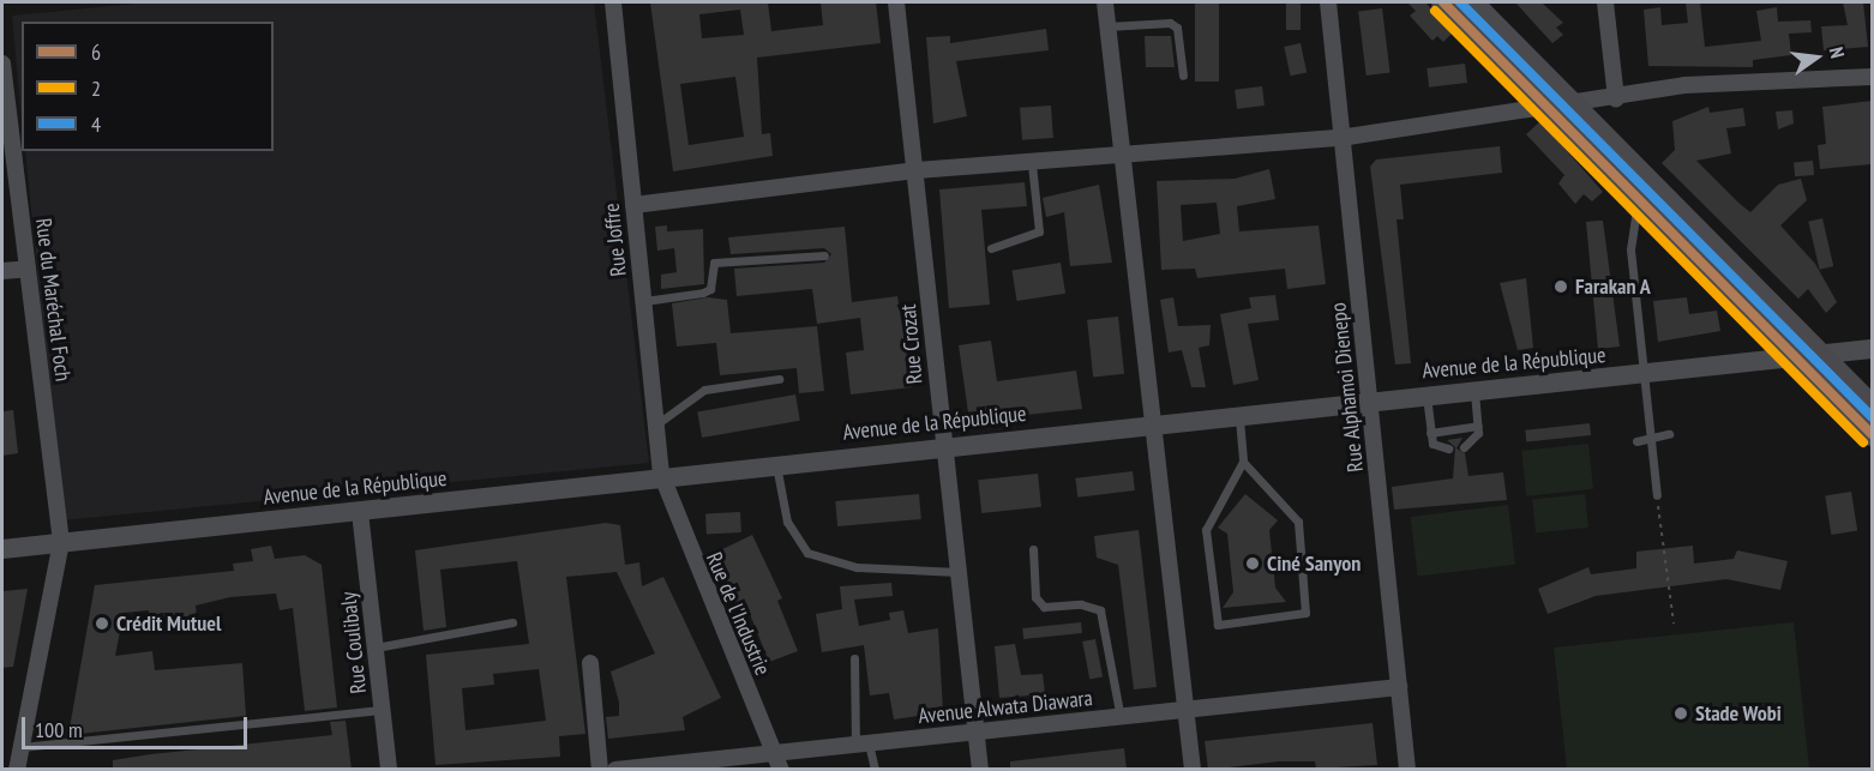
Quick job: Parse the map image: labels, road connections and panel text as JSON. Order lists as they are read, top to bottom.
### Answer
{
  "streets": {
    "street": [
      "Rue Joffre",
      "Rue du Maréchal Foch",
      "Rue Crozat",
      "Avenue de la République",
      "Rue Alphamoi Dienepo",
      "Rue de l'Industrie",
      "Rue Coulibaly",
      "Avenue Alwata Diawara"
    ]
  },
  "crossings": [
    ["Rue Joffre", "Avenue de la République"],
    ["Rue Joffre", "Rue de l'Industrie"],
    ["Rue du Maréchal Foch", "Avenue de la République"],
    ["Rue Crozat", "Avenue de la République"],
    ["Rue Crozat", "Avenue Alwata Diawara"],
    ["Avenue de la République", "Rue Alphamoi Dienepo"],
    ["Avenue de la République", "Rue de l'Industrie"],
    ["Avenue de la République", "Rue Coulibaly"],
    ["Rue Alphamoi Dienepo", "Avenue Alwata Diawara"],
    ["Rue de l'Industrie", "Avenue Alwata Diawara"]
  ],
  "places": [
    "Farakan A",
    "Ciné Sanyon",
    "Crédit Mutuel",
    "Stade Wobi"
  ],
  "lines": ["transit line 6", "transit line 4", "transit line 2"],
  "legend": ["6", "2", "4"],
  "scale_bar": "100 m",
  "north": "right"
}
